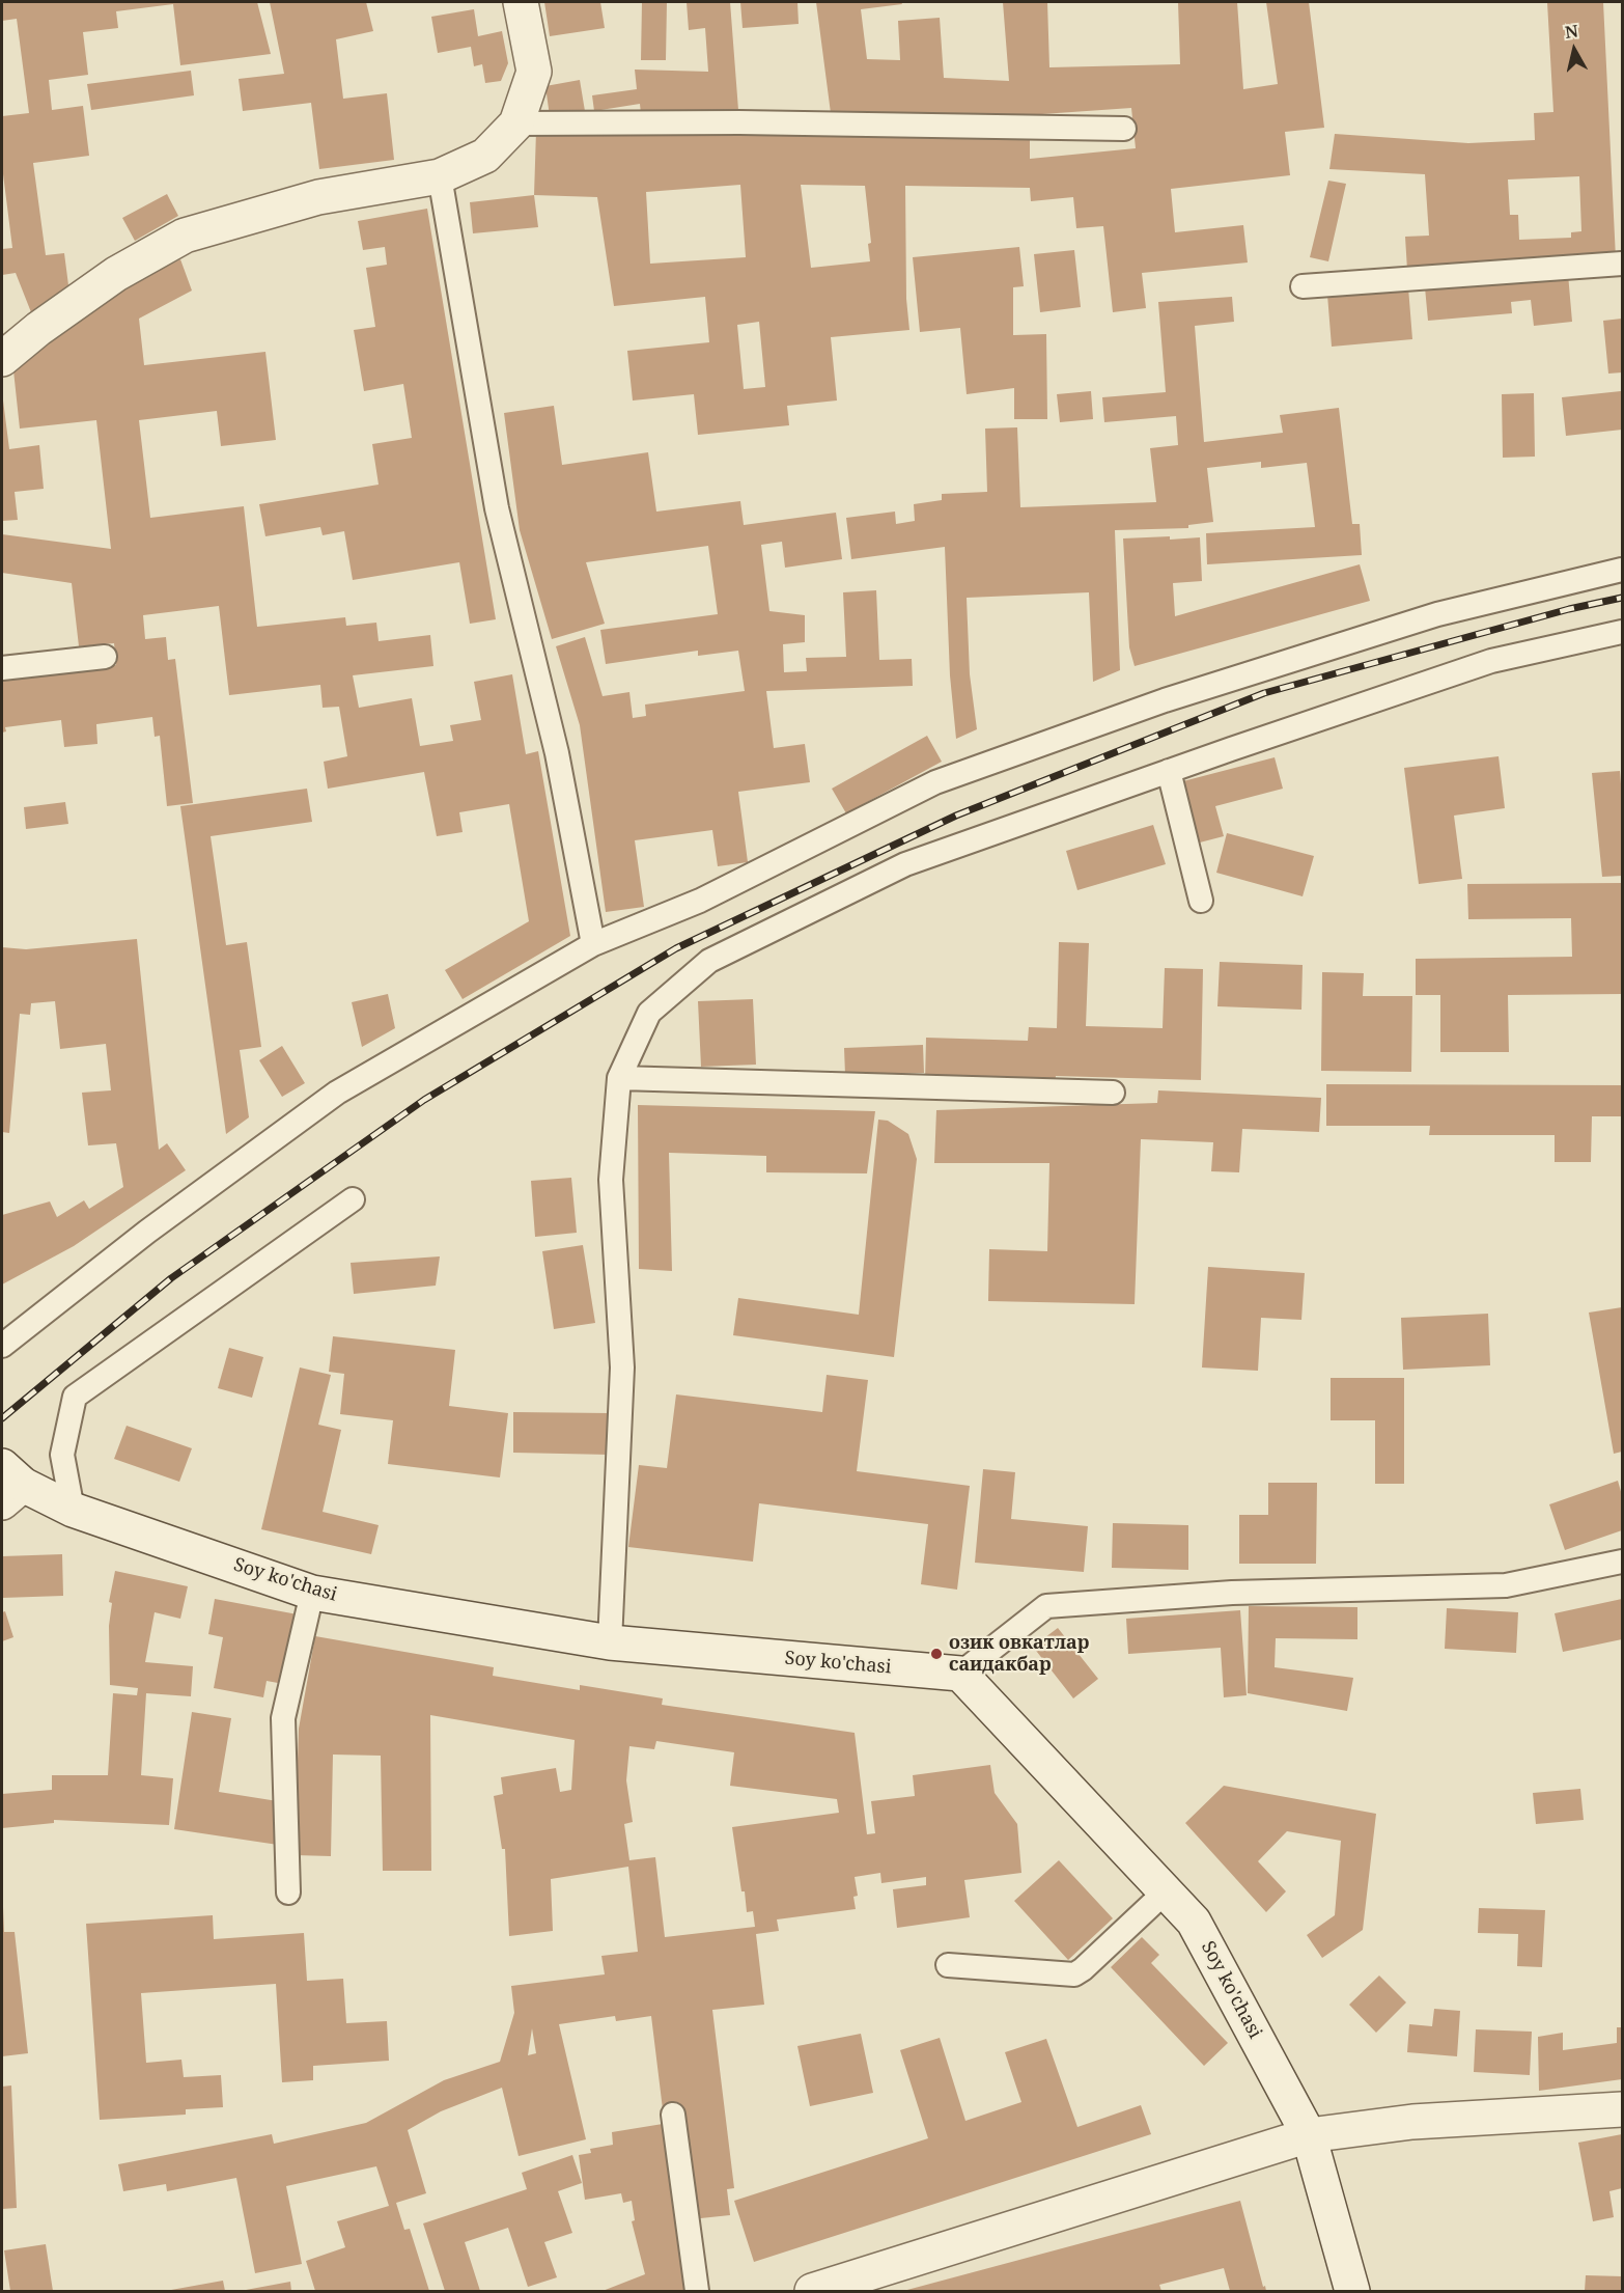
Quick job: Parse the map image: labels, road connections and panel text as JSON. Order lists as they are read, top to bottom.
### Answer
{
  "streets": {
    "main road": ["Soy ko'chasi"]
  },
  "places": ["озик овкатлар саидакбар"],
  "north": "top"
}
